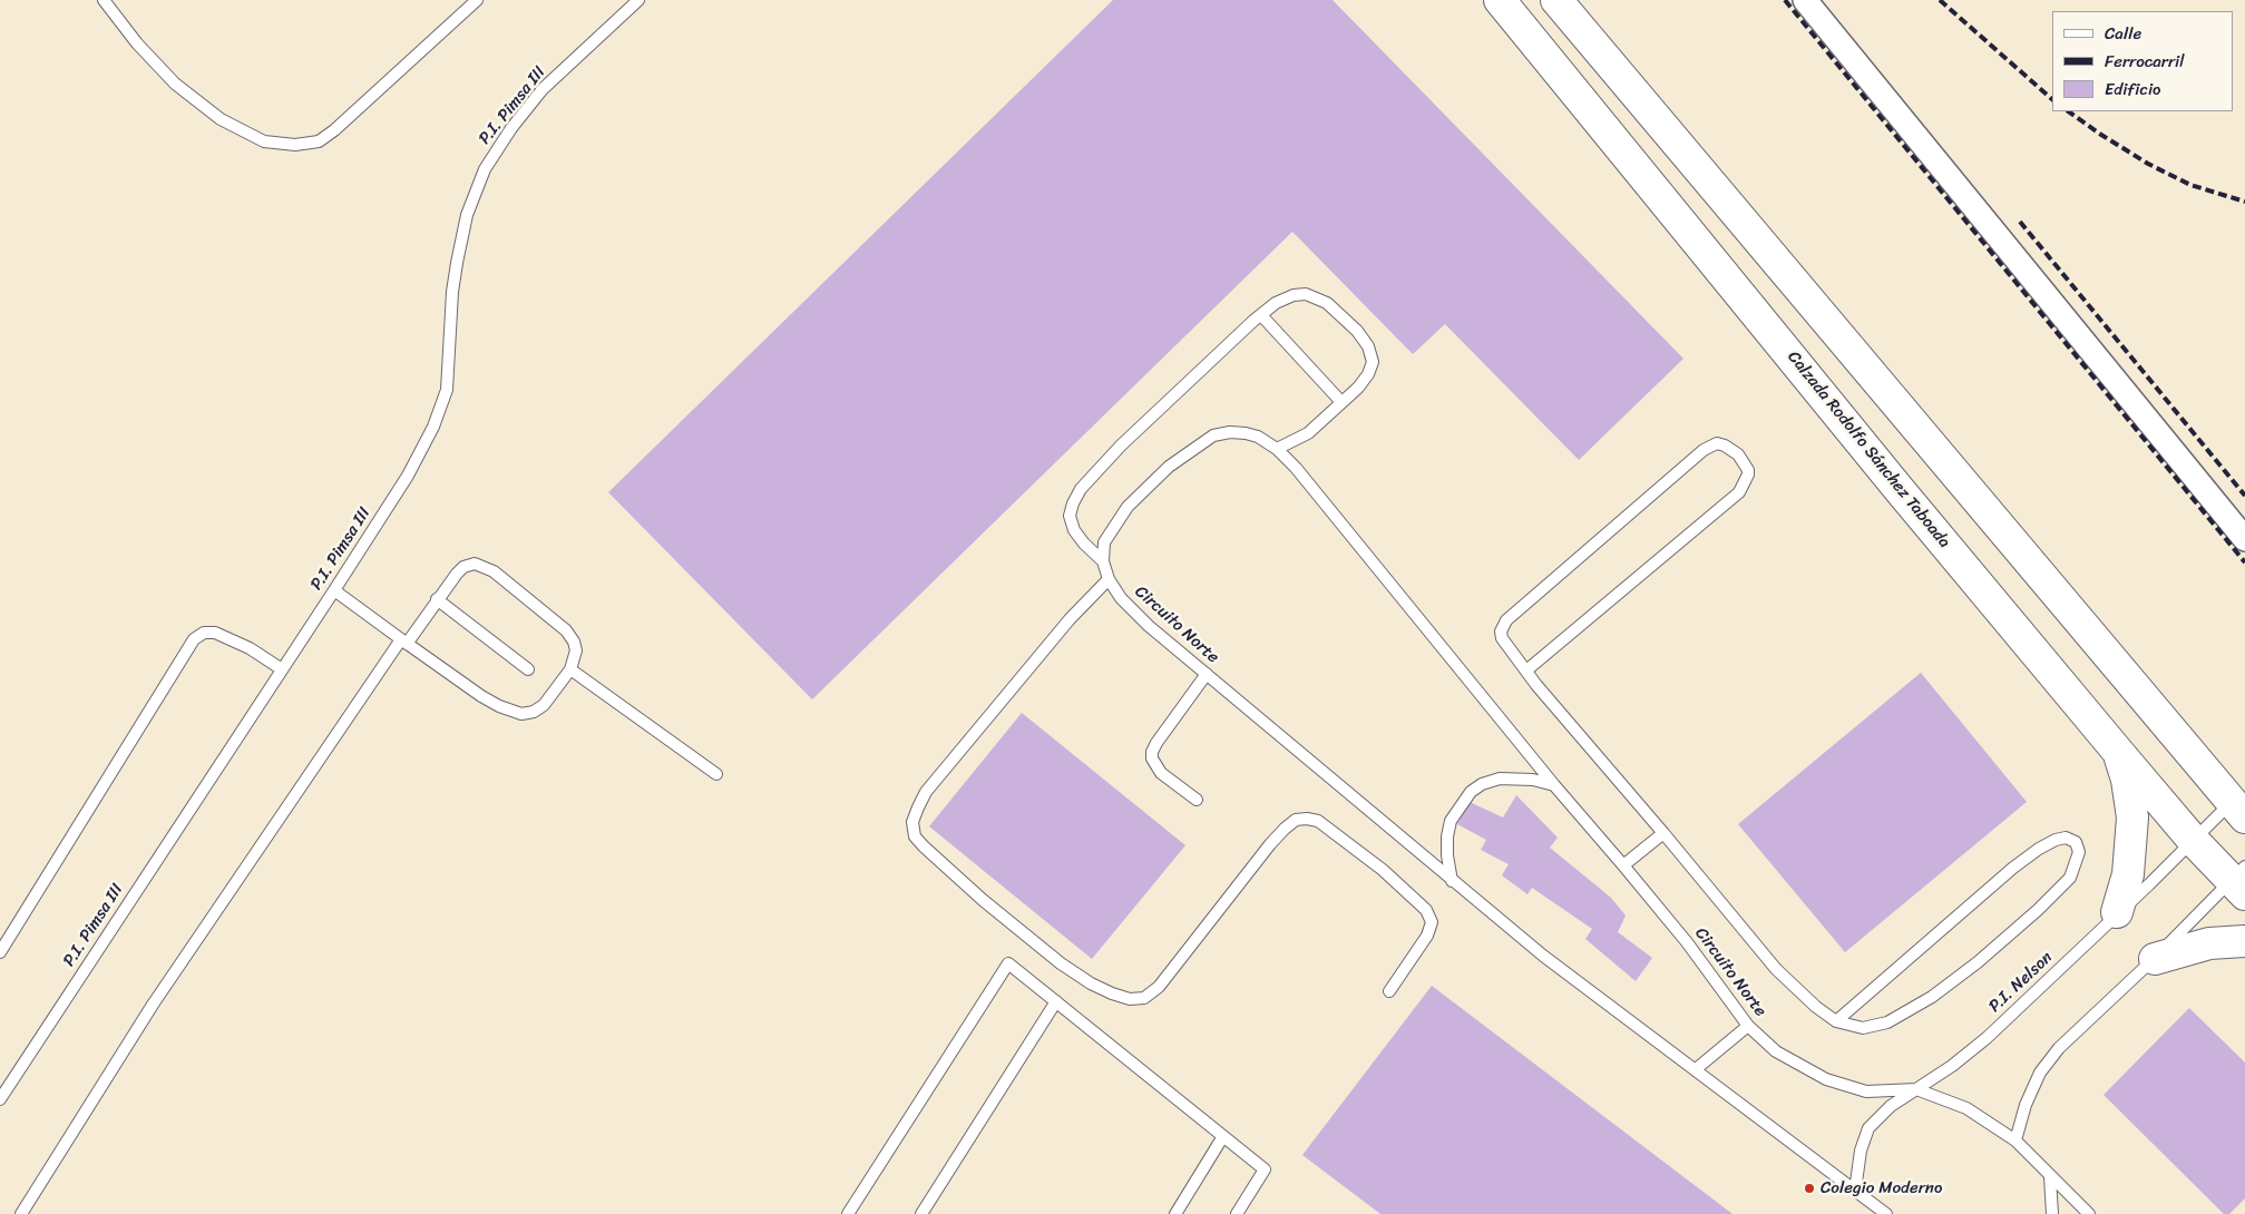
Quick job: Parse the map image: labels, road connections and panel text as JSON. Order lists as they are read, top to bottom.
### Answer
{
  "streets": {
    "main road": ["Calzada Rodolfo Sánchez Taboada"],
    "lane": ["P.I. Pimsa III", "Circuito Norte", "P.I. Nelson"]
  },
  "crossings": [
    ["Calzada Rodolfo Sánchez Taboada", "P.I. Nelson"],
    ["Circuito Norte", "P.I. Nelson"]
  ],
  "places": ["Colegio Moderno"],
  "legend": ["Calle", "Ferrocarril", "Edificio"]
}
